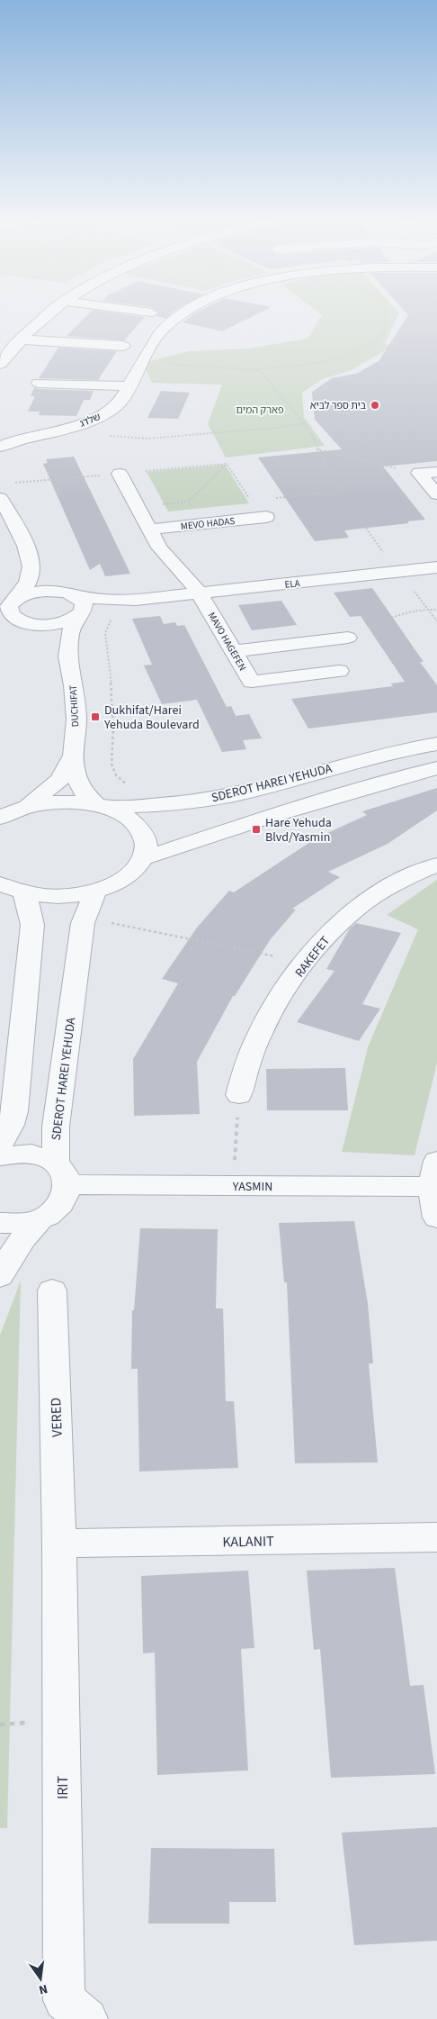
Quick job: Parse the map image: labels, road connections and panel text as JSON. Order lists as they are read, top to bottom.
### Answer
{
  "streets": {
    "street": [
      "שלדג",
      "MEVO HADAS",
      "ELA",
      "MAVO HAGEFEN",
      "DUCHIFAT",
      "SDEROT HAREI YEHUDA",
      "RAKEFET",
      "YASMIN",
      "VERED",
      "KALANIT",
      "IRIT"
    ]
  },
  "crossings": [
    ["ELA", "MAVO HAGEFEN"],
    ["SDEROT HAREI YEHUDA", "YASMIN"],
    ["VERED", "KALANIT"],
    ["VERED", "IRIT"],
    ["KALANIT", "IRIT"]
  ],
  "parks": ["פארק המים"],
  "places": {
    "other": ["בית ספר לביא"],
    "transit": ["Dukhifat/Harei Yehuda Boulevard", "Hare Yehuda Blvd/Yasmin"]
  },
  "north": "bottom"
}
